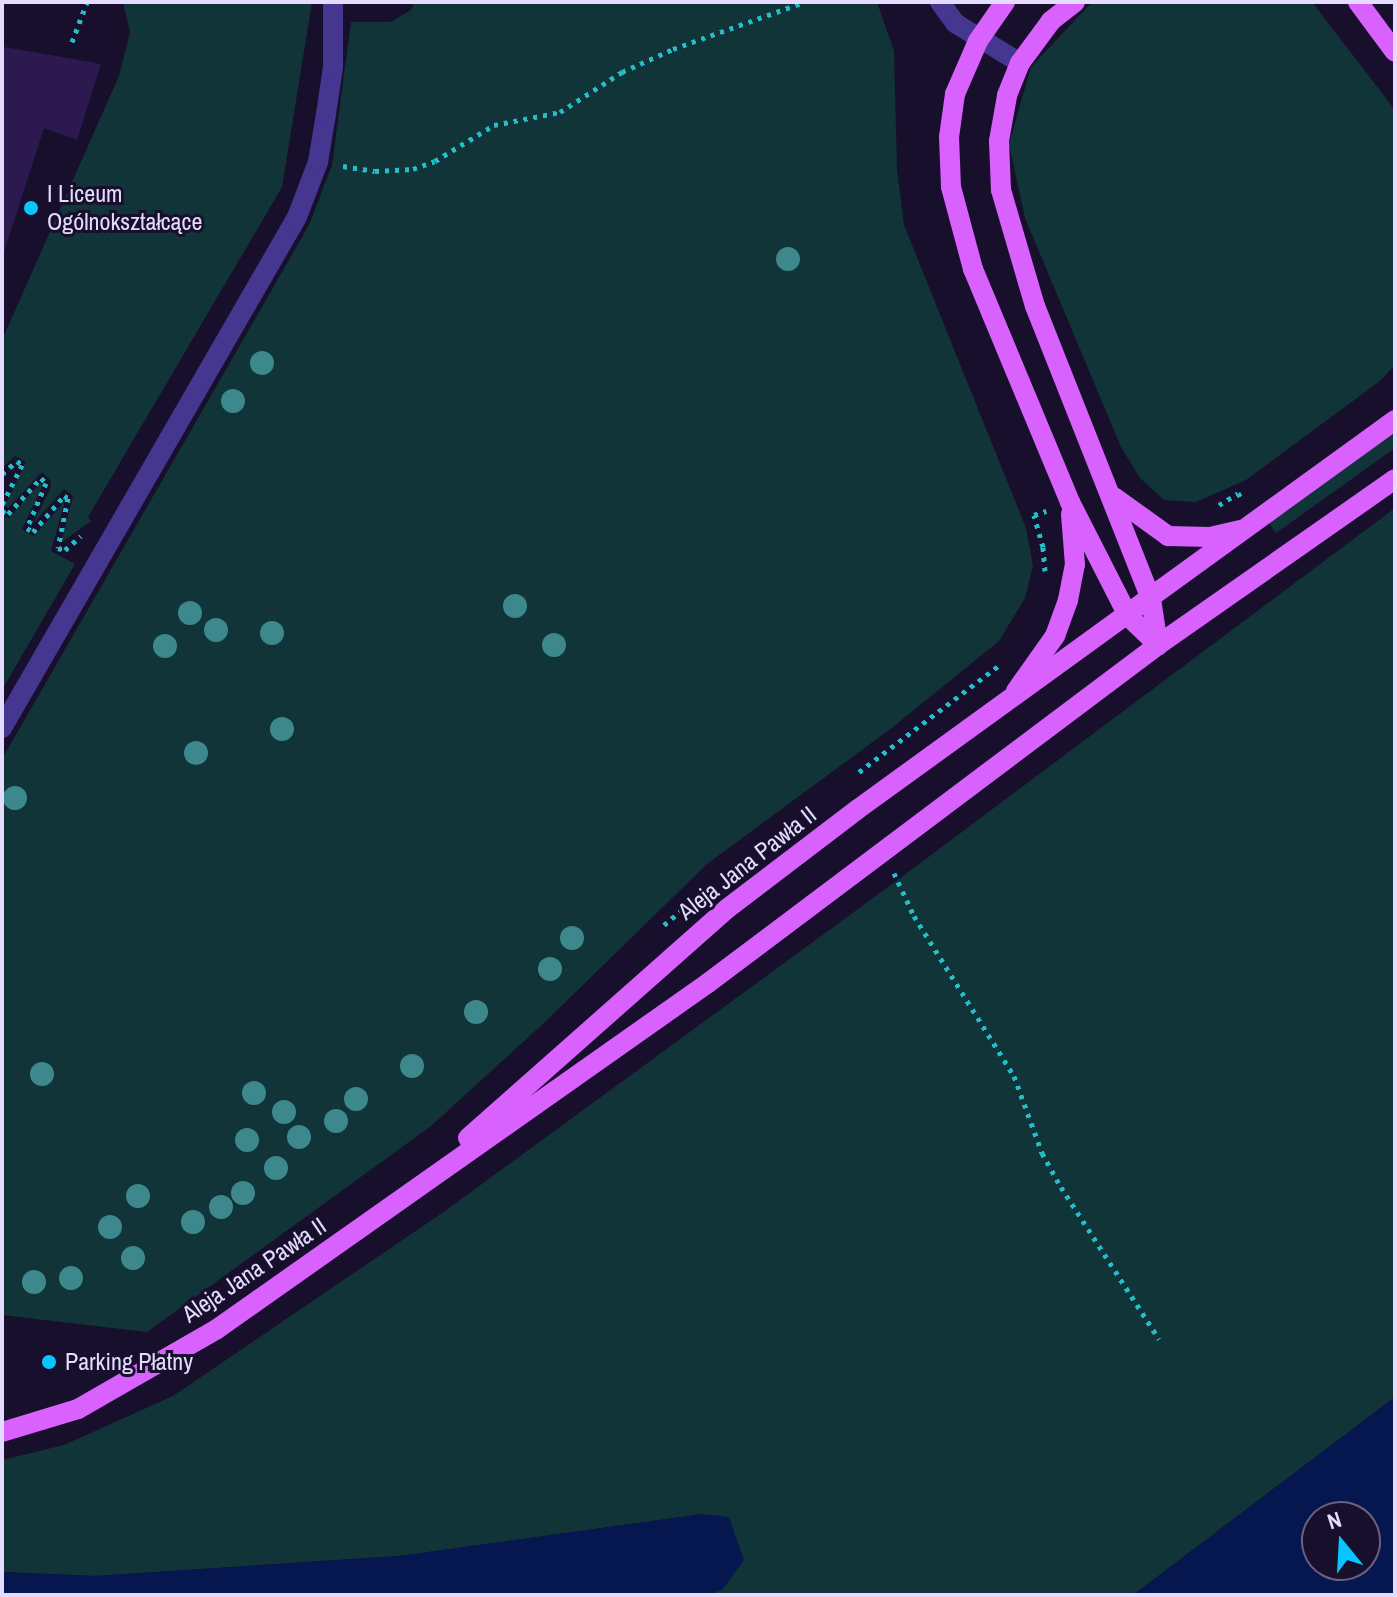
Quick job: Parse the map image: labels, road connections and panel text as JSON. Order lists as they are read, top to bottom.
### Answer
{
  "streets": {
    "main road": ["Aleja Jana Pawła II"]
  },
  "places": ["I Liceum Ogólnokształcące", "Parking Płatny"],
  "north": "top"
}
